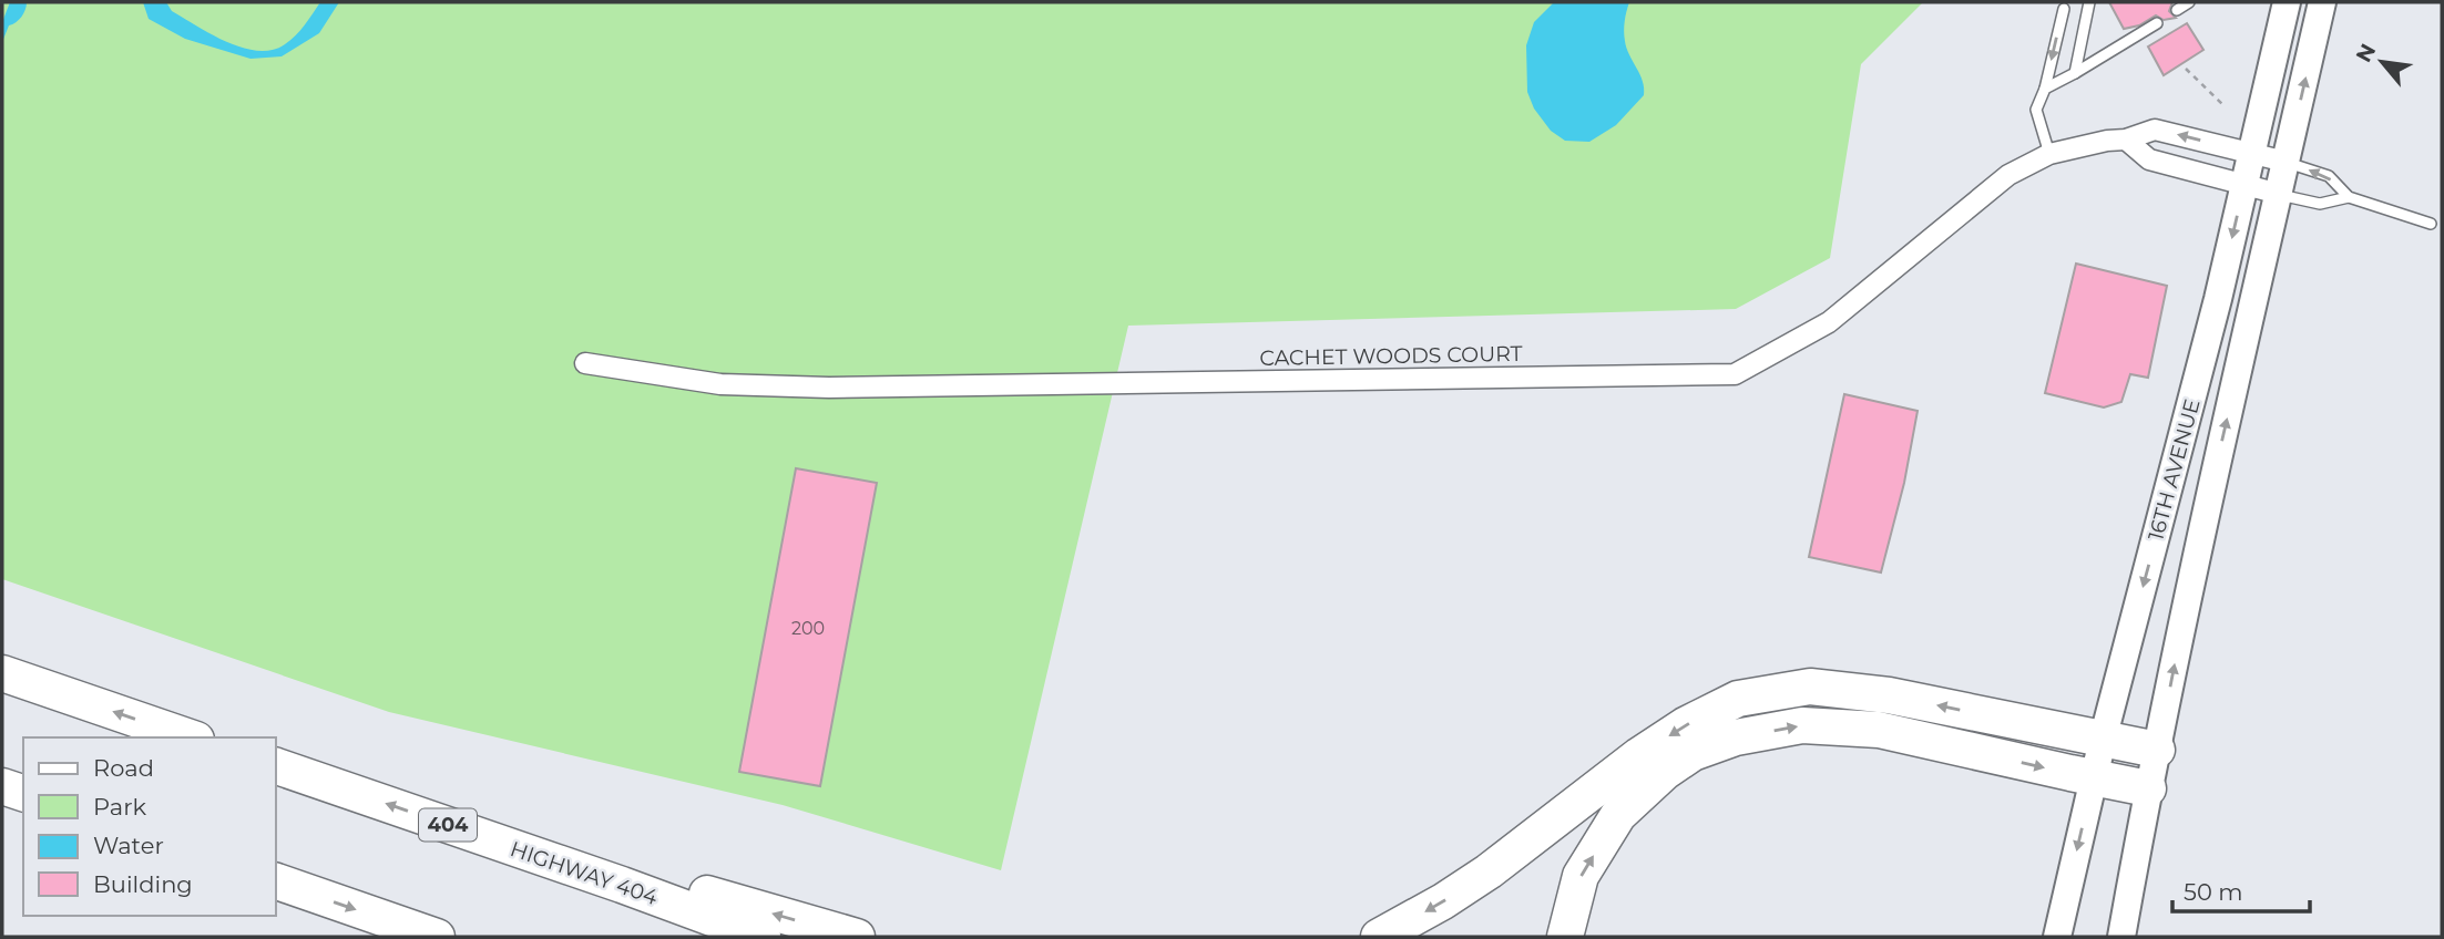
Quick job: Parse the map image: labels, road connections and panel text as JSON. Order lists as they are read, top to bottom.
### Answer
{
  "streets": {
    "highway": ["404", "HIGHWAY 404"],
    "main road": ["16TH AVENUE"],
    "street": ["CACHET WOODS COURT"]
  },
  "crossings": [
    ["CACHET WOODS COURT", "16TH AVENUE"]
  ],
  "house_numbers": ["200"],
  "legend": [
    "Road",
    "Park",
    "Water",
    "Building"
  ],
  "scale_bar": "50 m",
  "north": "top left"
}
